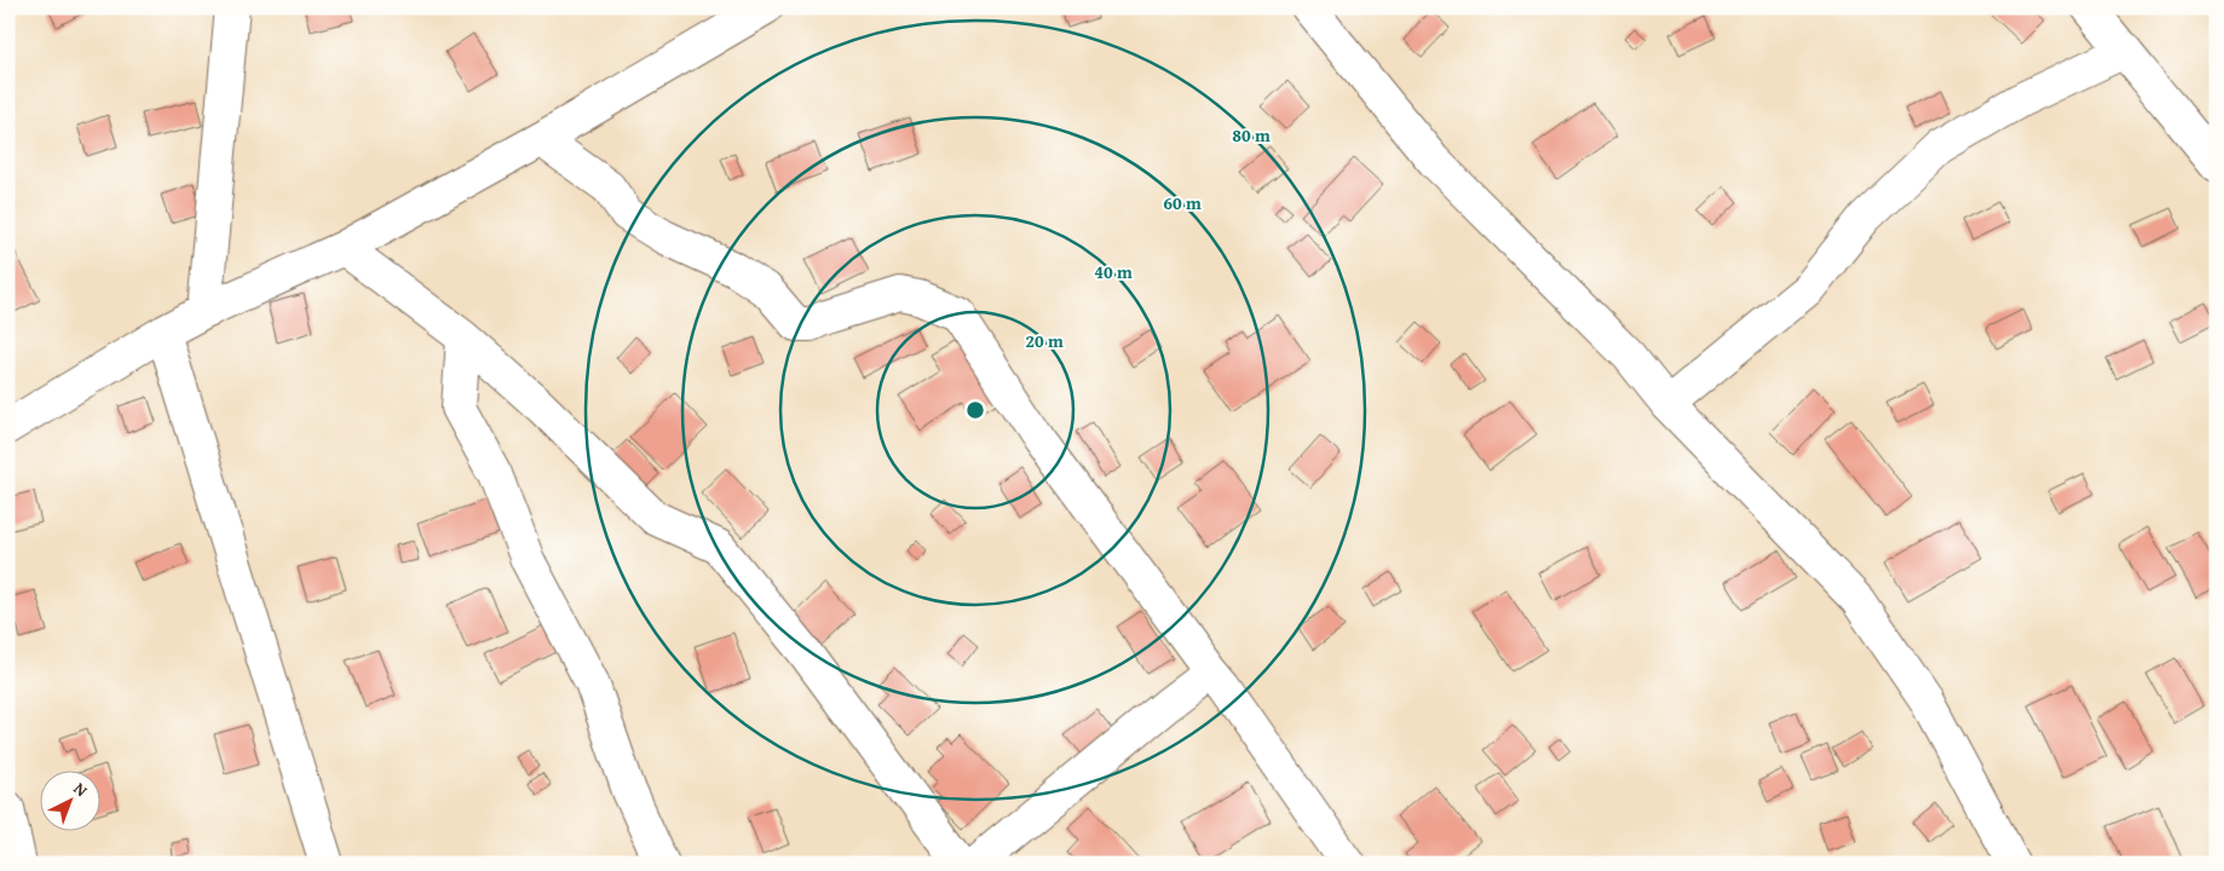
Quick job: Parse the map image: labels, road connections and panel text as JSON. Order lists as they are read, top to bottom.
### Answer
{
  "north": "top right",
  "rings": [
    "80 m",
    "60 m",
    "40 m",
    "20 m"
  ]
}
